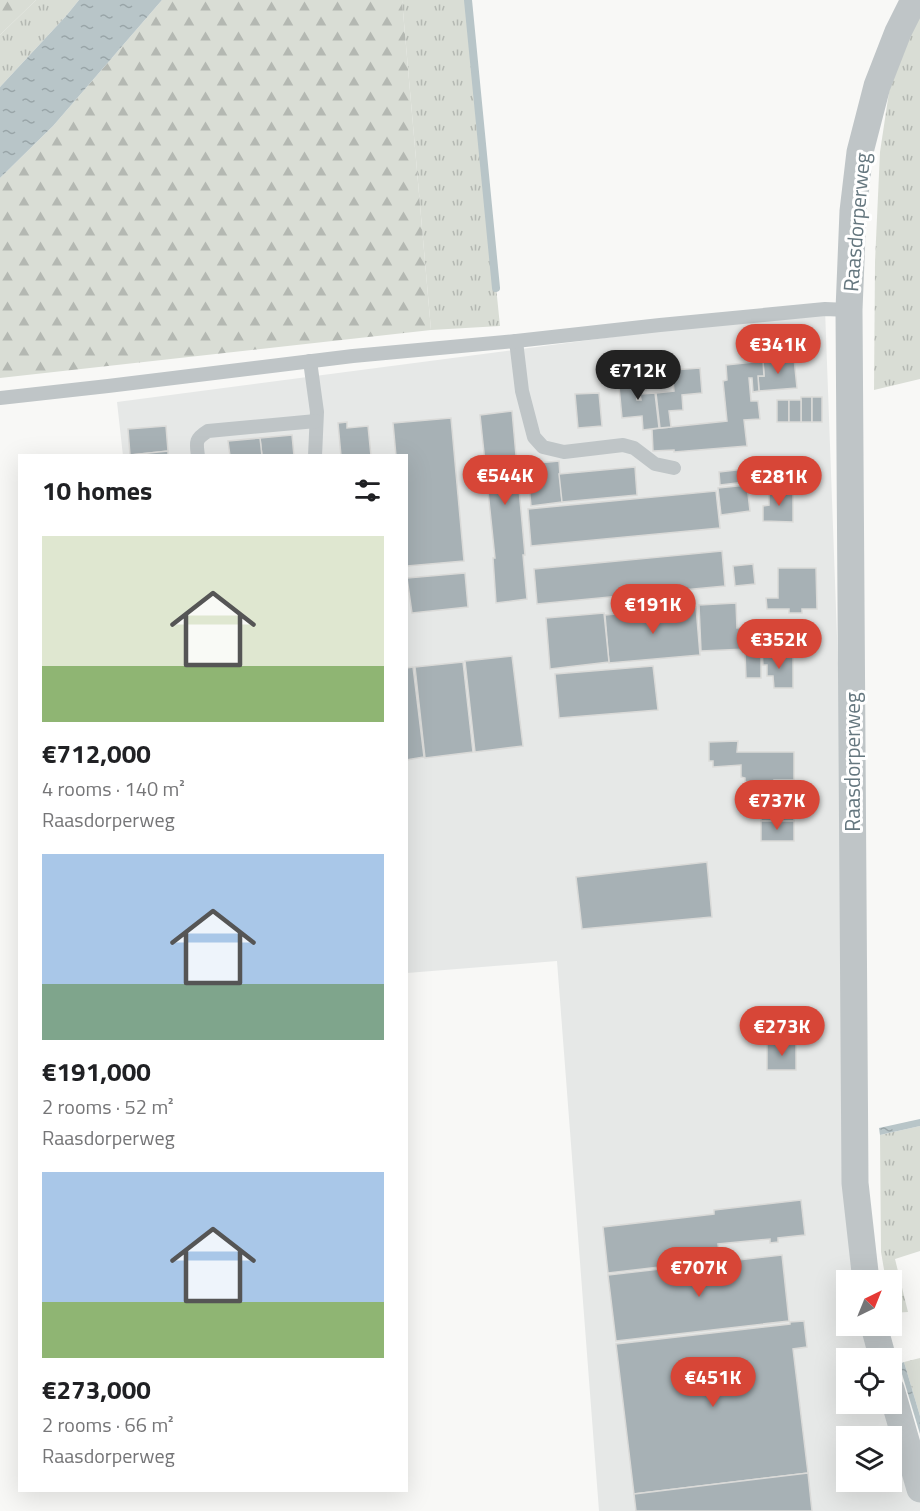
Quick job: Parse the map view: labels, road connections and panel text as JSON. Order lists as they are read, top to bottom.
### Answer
{
  "streets": {
    "street": ["Raasdorperweg"]
  },
  "north": "top right",
  "page": {
    "price": [
      "€341K",
      "€712K",
      "€544K",
      "€281K",
      "€191K",
      "€352K",
      "€737K",
      "€273K",
      "€707K",
      "€451K"
    ],
    "heading": "10 homes",
    "list": [
      {
        "name": "€712,000",
        "note": "4 rooms · 140 m² · Raasdorperweg"
      },
      {
        "name": "€191,000",
        "note": "2 rooms · 52 m² · Raasdorperweg"
      },
      {
        "name": "€273,000",
        "note": "2 rooms · 66 m² · Raasdorperweg"
      }
    ]
  }
}
